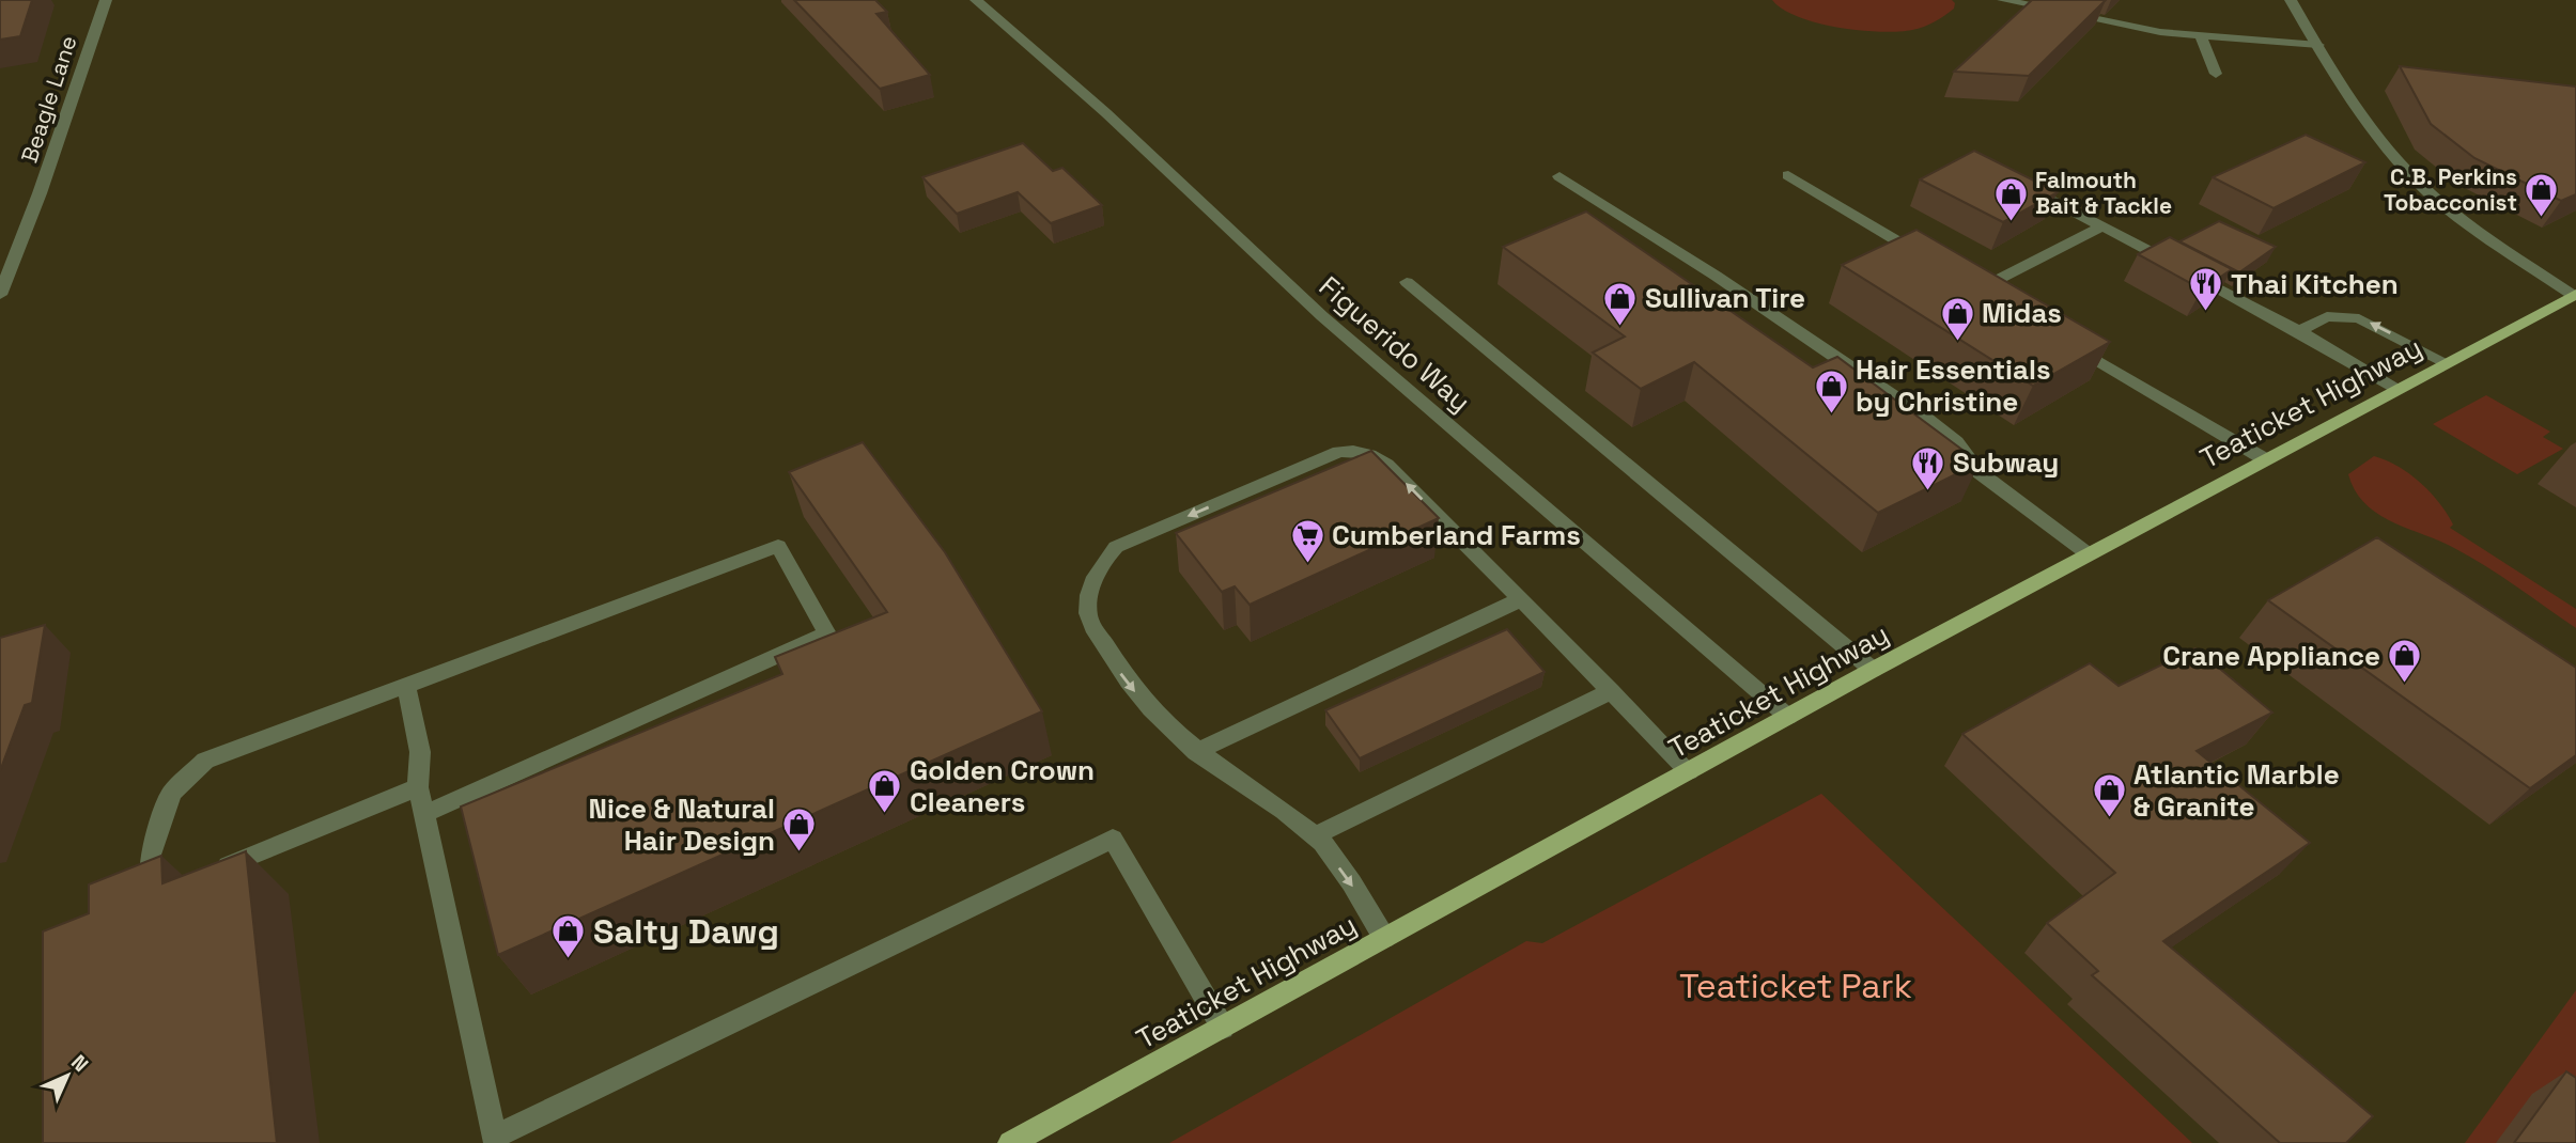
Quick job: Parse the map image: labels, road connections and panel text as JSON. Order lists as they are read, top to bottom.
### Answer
{
  "streets": {
    "main road": ["Teaticket Highway"],
    "street": ["Beagle Lane", "Figuerido Way"]
  },
  "crossings": [
    ["Figuerido Way", "Teaticket Highway"]
  ],
  "parks": ["Teaticket Park"],
  "places": {
    "shop": [
      "C.B. Perkins Tobacconist",
      "Falmouth Bait & Tackle",
      "Sullivan Tire",
      "Midas",
      "Hair Essentials by Christine",
      "Crane Appliance",
      "Golden Crown Cleaners",
      "Atlantic Marble & Granite",
      "Nice & Natural Hair Design",
      "Salty Dawg"
    ],
    "restaurant": ["Thai Kitchen", "Subway"],
    "supermarket": ["Cumberland Farms"]
  },
  "north": "top right"
}
